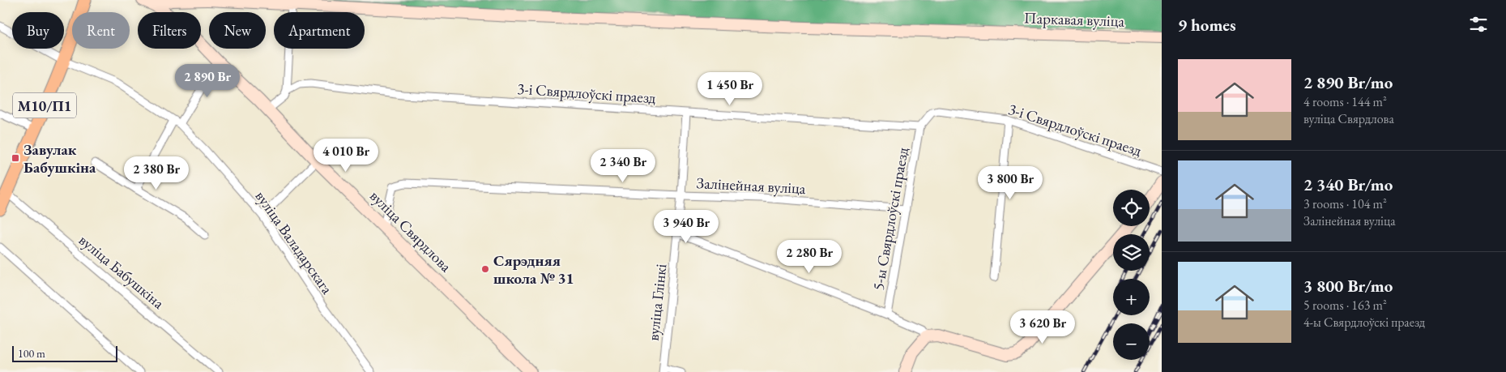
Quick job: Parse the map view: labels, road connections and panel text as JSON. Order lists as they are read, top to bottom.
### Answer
{
  "streets": {
    "main road": ["М10/П1"],
    "street": [
      "Паркавая вуліца",
      "3-і Свярдлоўскі праезд",
      "Залінейная вуліца",
      "5-ы Свярдлоўскі праезд",
      "вуліца Свярдлова",
      "вуліца Валадарскага",
      "вуліца Бабушкіна",
      "вуліца Глінкі"
    ]
  },
  "crossings": [
    ["Паркавая вуліца", "вуліца Свярдлова"],
    ["3-і Свярдлоўскі праезд", "5-ы Свярдлоўскі праезд"],
    ["3-і Свярдлоўскі праезд", "вуліца Глінкі"],
    ["М10/П1", "вуліца Валадарскага"],
    ["М10/П1", "вуліца Бабушкіна"],
    ["Залінейная вуліца", "5-ы Свярдлоўскі праезд"],
    ["Залінейная вуліца", "вуліца Свярдлова"],
    ["Залінейная вуліца", "вуліца Глінкі"]
  ],
  "places": {
    "transit": ["Завулак Бабушкіна"],
    "other": ["Сярэдняя школа № 31"]
  },
  "scale_bar": "100 m",
  "page": {
    "heading": "9 homes",
    "chip": [
      "Buy",
      "Rent",
      "Filters",
      "New",
      "Apartment"
    ],
    "list": [
      {
        "name": "2 890 Br/mo",
        "note": "4 rooms · 144 m² · вуліца Свярдлова"
      },
      {
        "name": "2 340 Br/mo",
        "note": "3 rooms · 104 m² · Залінейная вуліца"
      },
      {
        "name": "3 800 Br/mo",
        "note": "5 rooms · 163 m² · 4-ы Свярдлоўскі праезд"
      }
    ],
    "price": [
      "2 890 Br",
      "1 450 Br",
      "4 010 Br",
      "2 340 Br",
      "2 380 Br",
      "3 800 Br",
      "3 940 Br",
      "2 280 Br",
      "3 620 Br"
    ],
    "map_buttons": ["+", "−"],
    "scale": "100 m"
  }
}
